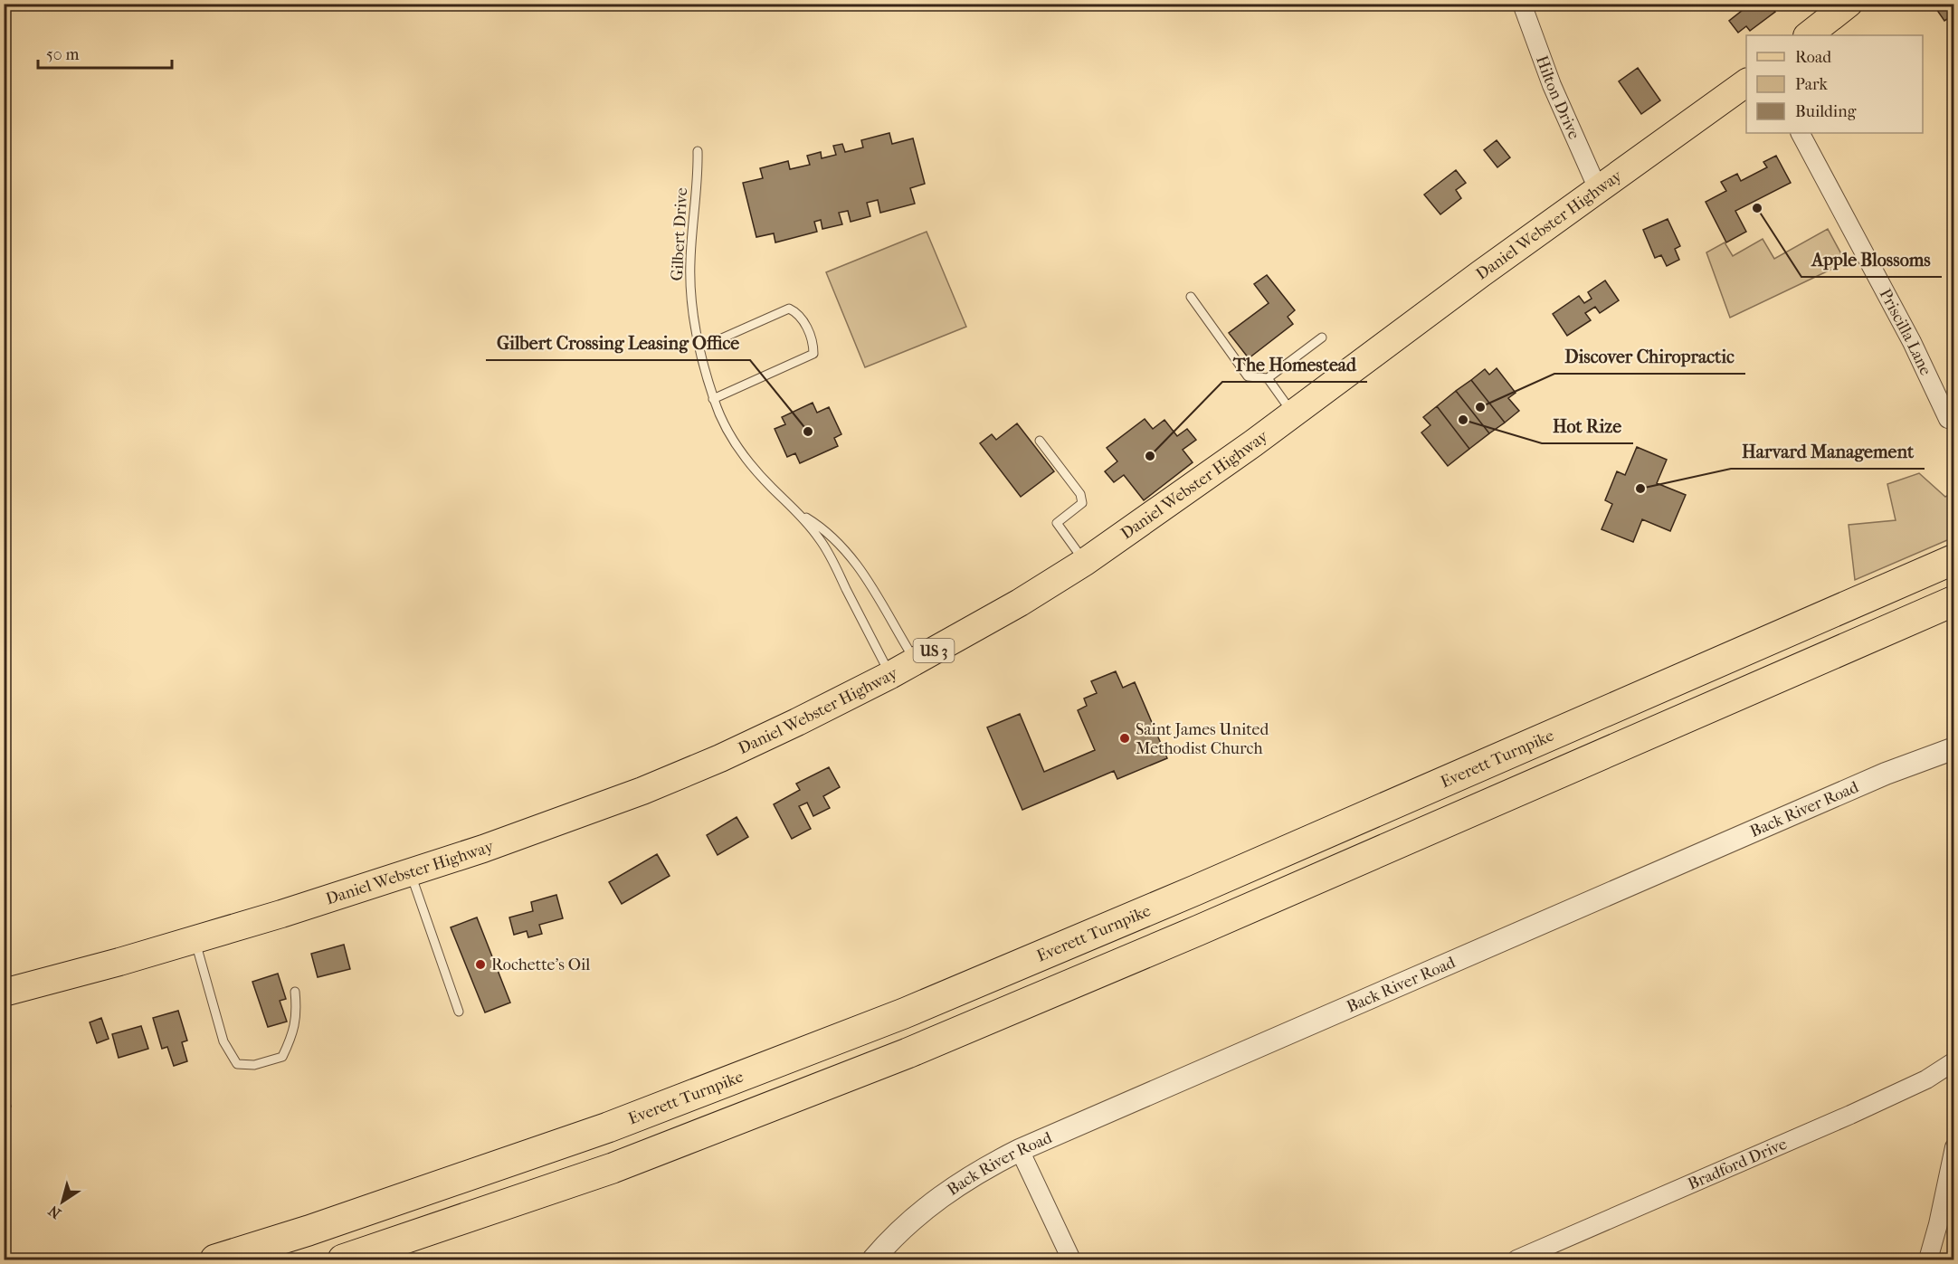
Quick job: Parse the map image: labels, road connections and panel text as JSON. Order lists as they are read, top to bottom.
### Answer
{
  "streets": {
    "highway": ["Everett Turnpike"],
    "main road": ["Daniel Webster Highway", "US 3"],
    "street": [
      "Hilton Drive",
      "Priscilla Lane",
      "Back River Road",
      "Bradford Drive"
    ],
    "lane": ["Gilbert Drive"]
  },
  "crossings": [
    ["Hilton Drive", "Daniel Webster Highway"],
    ["Daniel Webster Highway", "Gilbert Drive"]
  ],
  "places": [
    "Apple Blossoms",
    "Discover Chiropractic",
    "Hot Rize",
    "Gilbert Crossing Leasing Office",
    "The Homestead",
    "Harvard Management",
    "Saint James United Methodist Church",
    "Rochette's Oil"
  ],
  "legend": ["Road", "Park", "Building"],
  "scale_bar": "50 m",
  "north": "bottom left"
}
